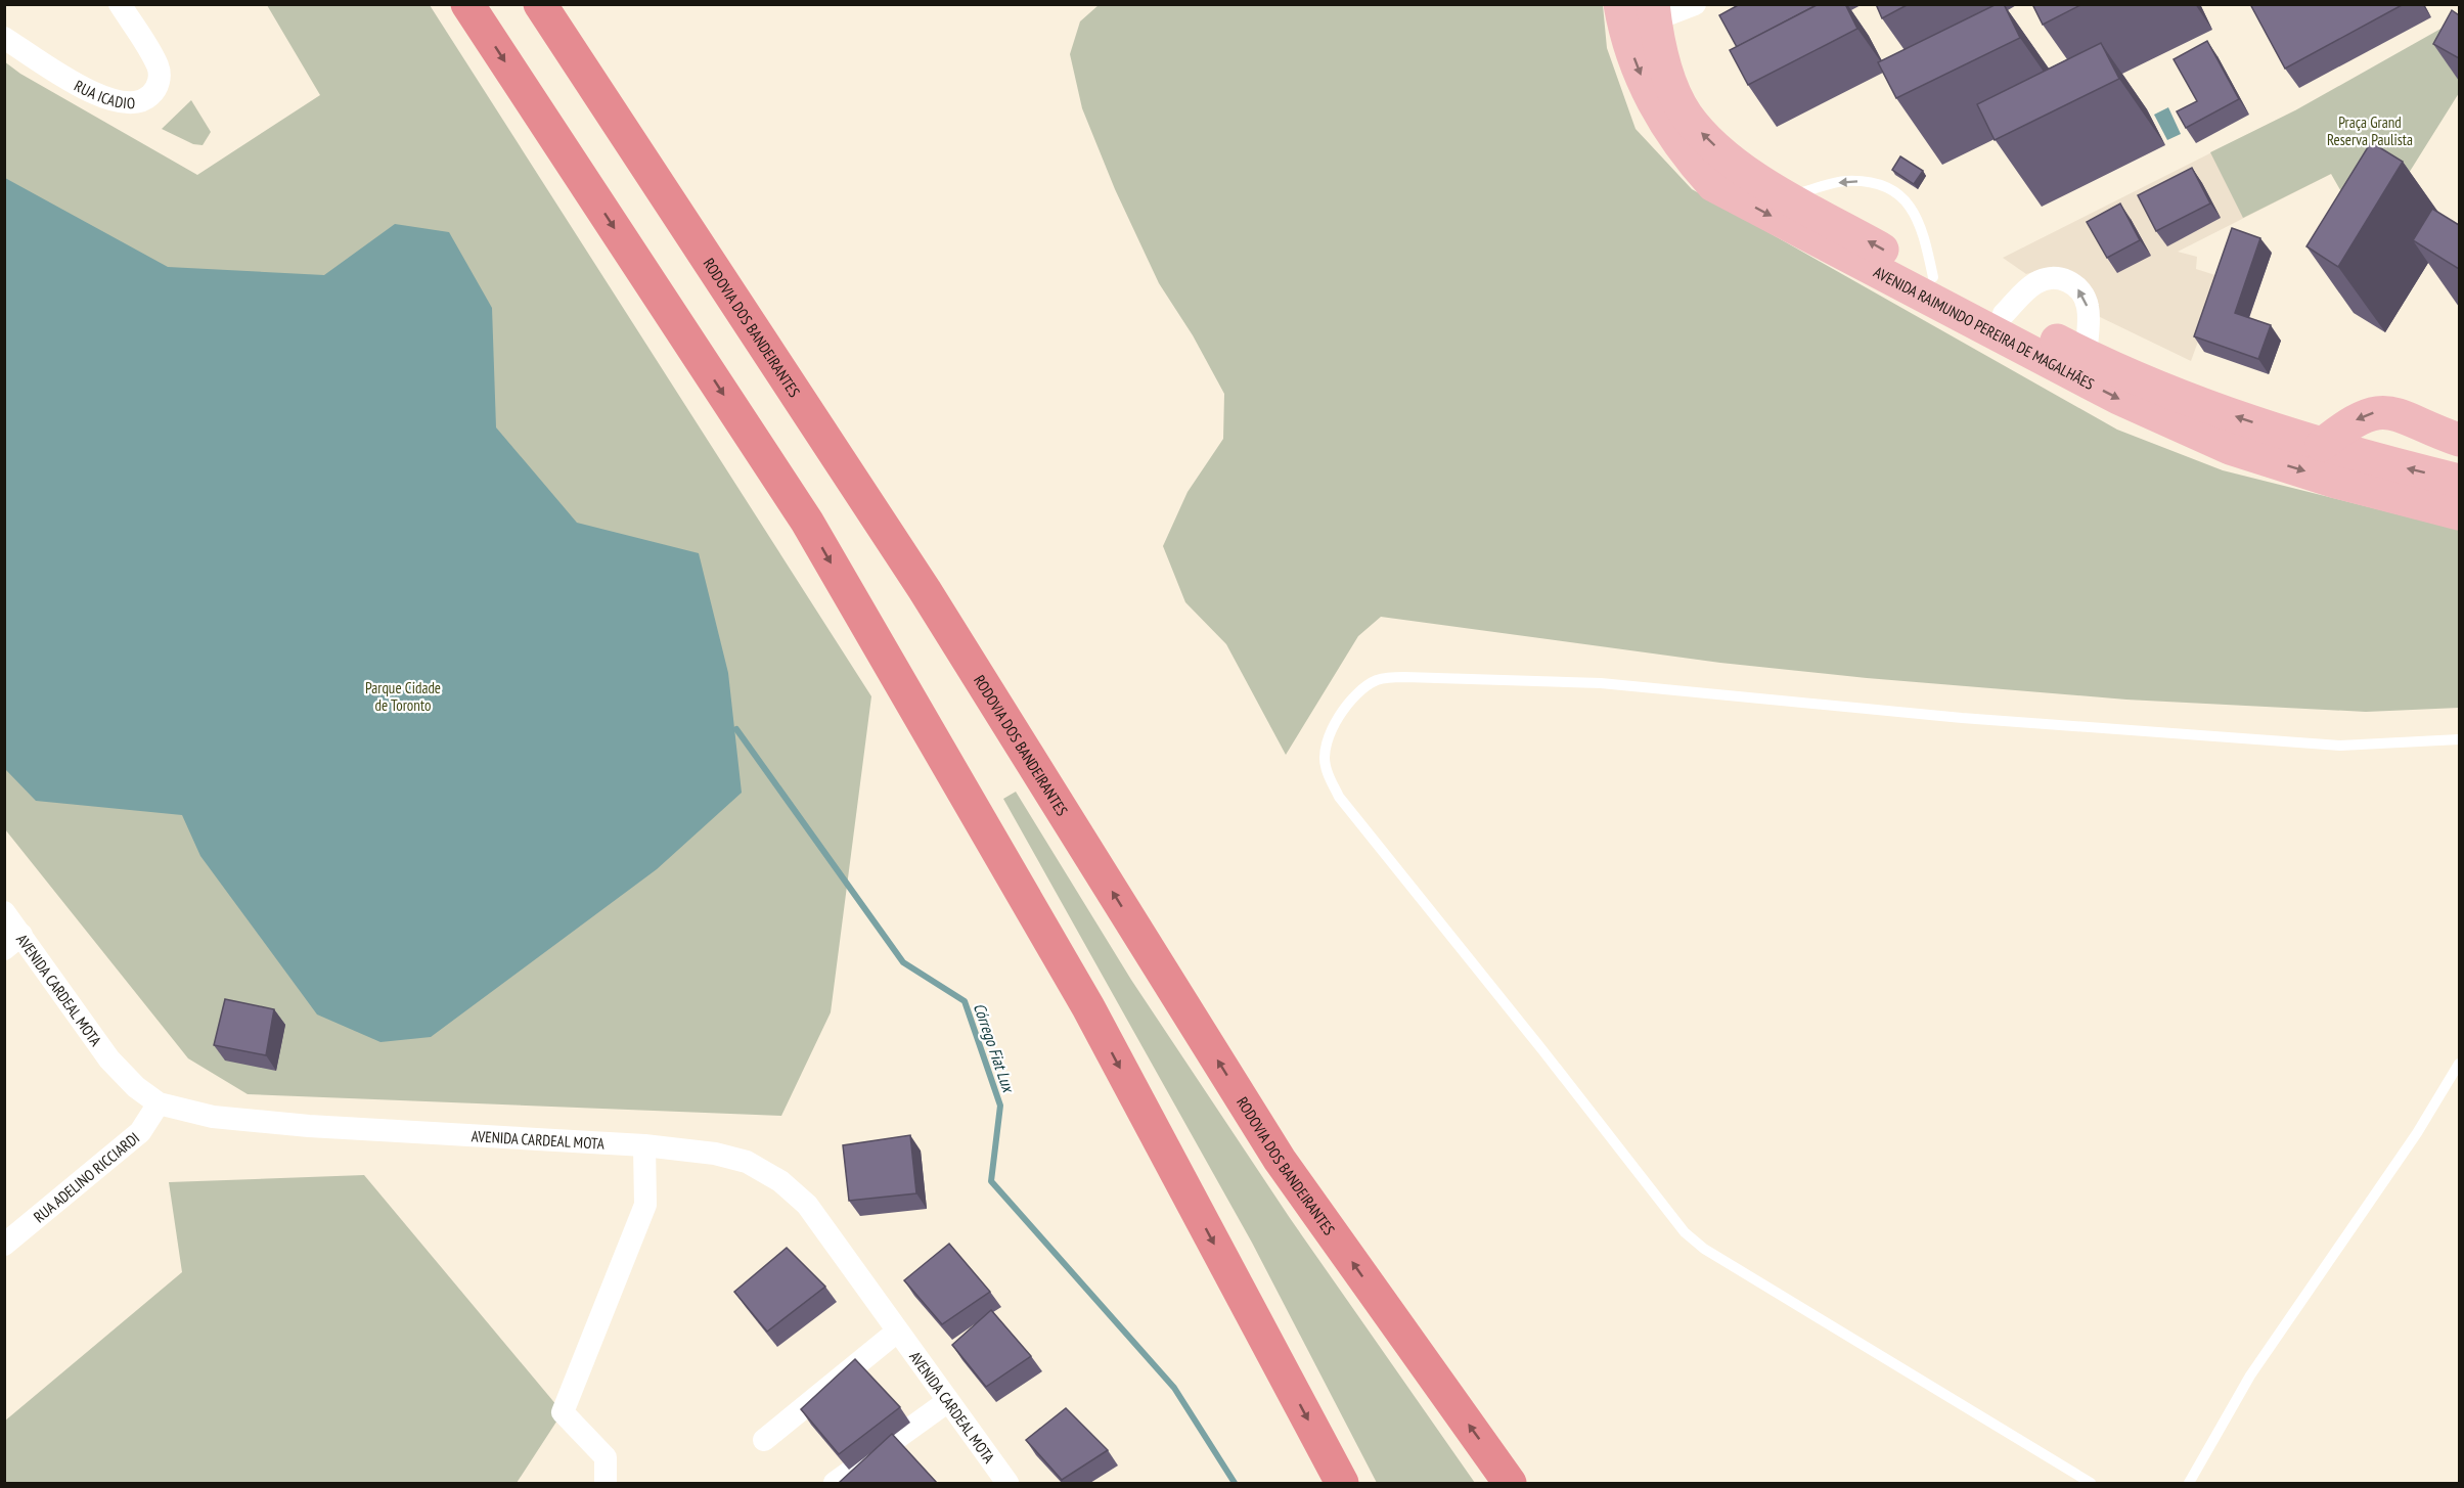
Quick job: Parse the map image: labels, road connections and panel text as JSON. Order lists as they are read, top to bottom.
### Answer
{
  "streets": {
    "highway": ["RODOVIA DOS BANDEIRANTES"],
    "main road": ["AVENIDA RAIMUNDO PEREIRA DE MAGALHÃES"],
    "street": ["RUA ICADIO", "AVENIDA CARDEAL MOTA", "RUA ADELINO RICCIARDI"]
  },
  "crossings": [
    ["AVENIDA CARDEAL MOTA", "RUA ADELINO RICCIARDI"]
  ],
  "water": ["Córrego Fiat Lux"],
  "parks": ["Praça Grand Reserva Paulista", "Parque Cidade de Toronto"]
}
